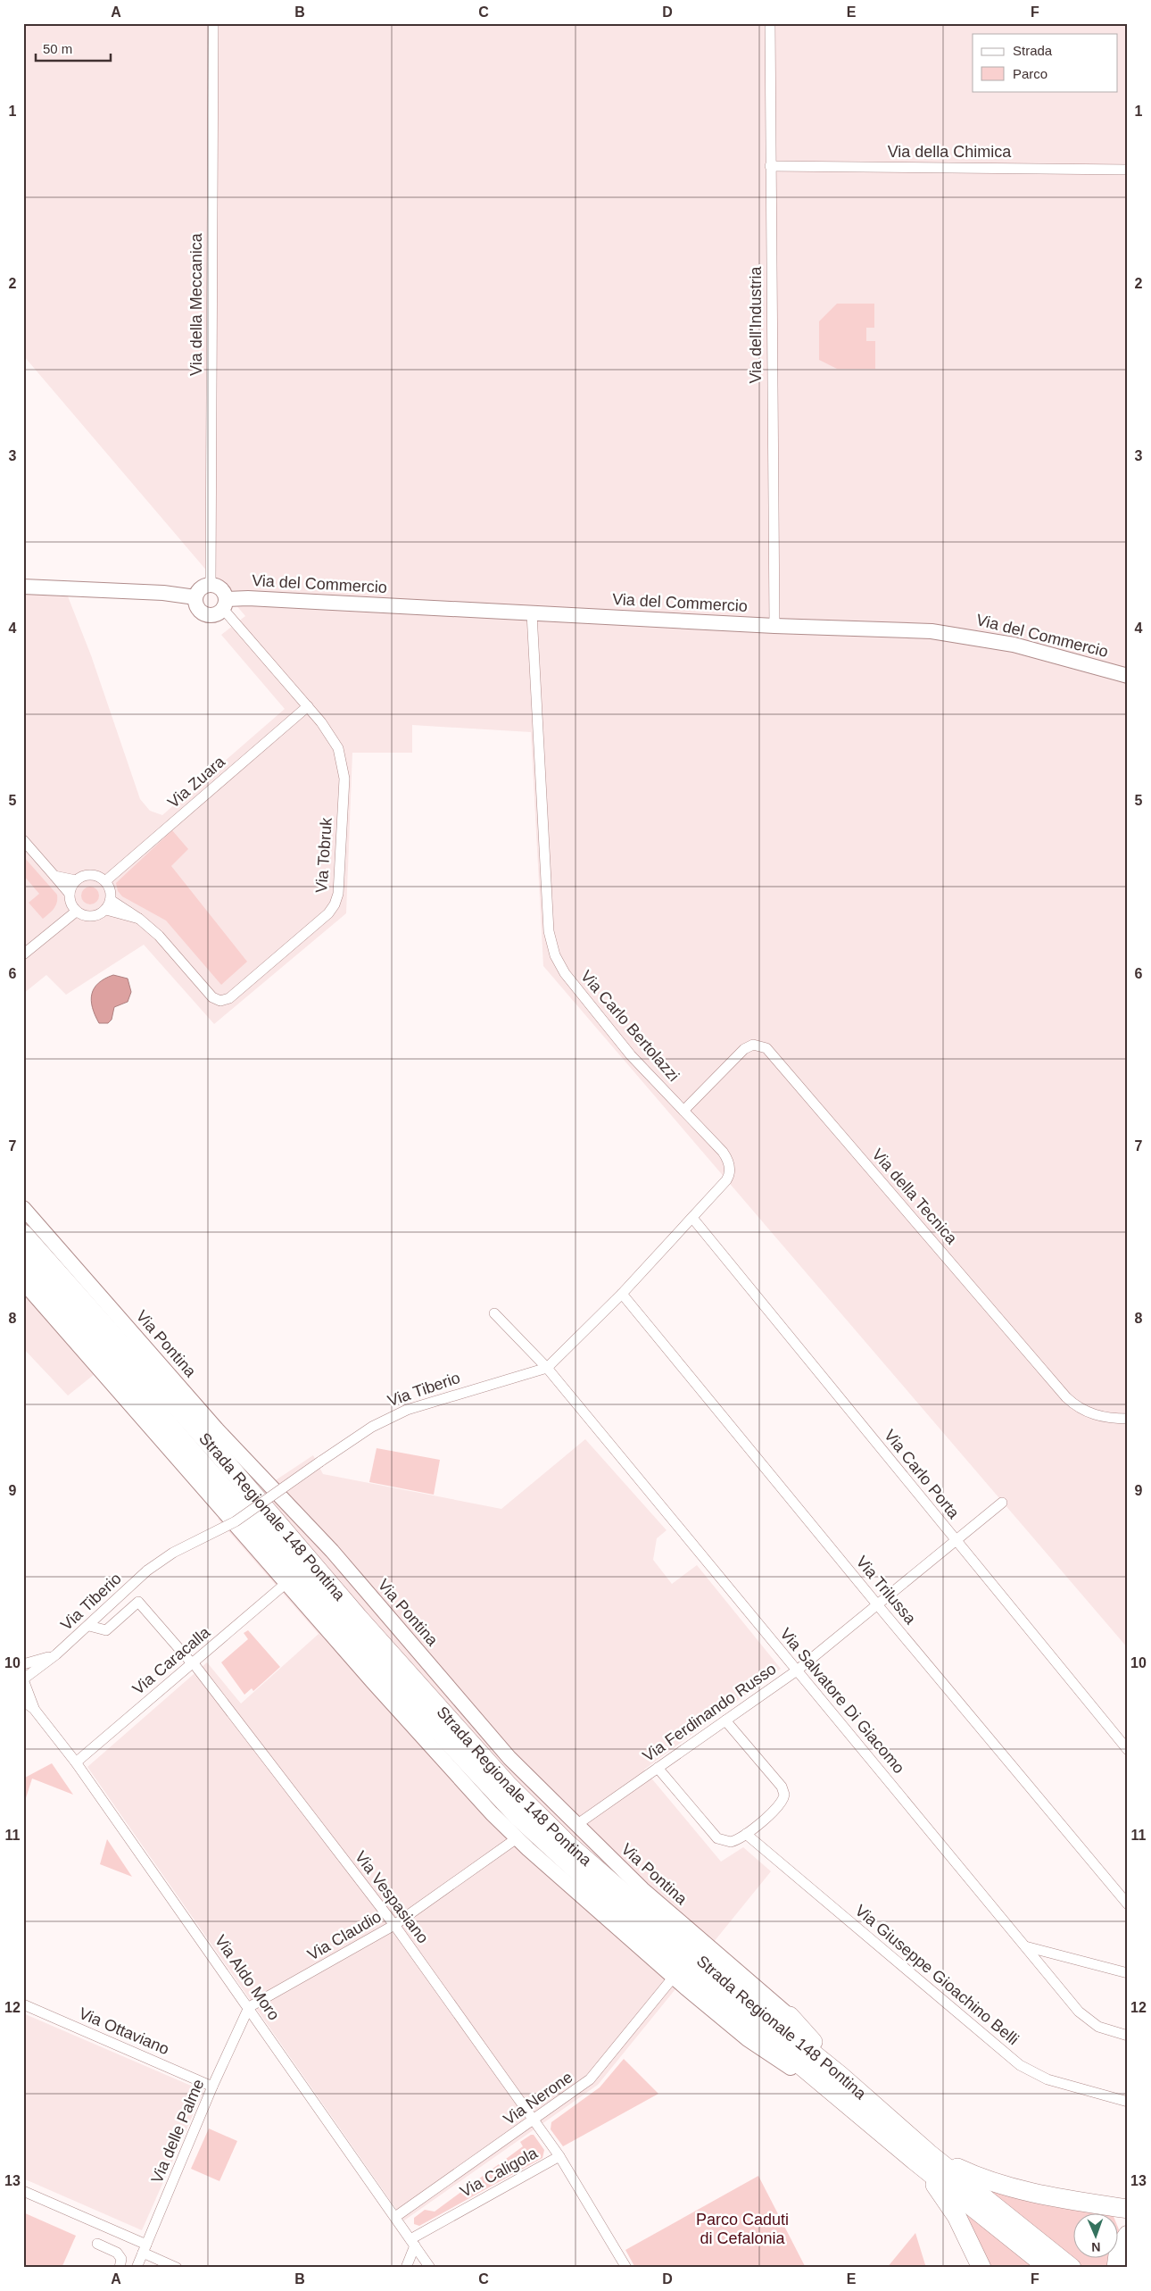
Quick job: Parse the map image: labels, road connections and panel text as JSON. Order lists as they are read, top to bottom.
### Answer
{
  "streets": {
    "highway": ["Strada Regionale 148 Pontina"],
    "street": [
      "Via della Chimica",
      "Via della Meccanica",
      "Via dell'Industria",
      "Via del Commercio",
      "Via Zuara",
      "Via Tobruk",
      "Via Carlo Bertolazzi",
      "Via della Tecnica",
      "Via Pontina",
      "Via Tiberio",
      "Via Carlo Porta",
      "Via Trilussa",
      "Via Caracalla",
      "Via Salvatore Di Giacomo",
      "Via Ferdinando Russo",
      "Via Vespasiano",
      "Via Claudio",
      "Via Giuseppe Gioachino Belli",
      "Via Aldo Moro",
      "Via Ottaviano",
      "Via Nerone",
      "Via delle Palme",
      "Via Caligola"
    ]
  },
  "crossings": [
    ["Via della Chimica", "Via dell'Industria"],
    ["Via della Meccanica", "Via del Commercio"],
    ["Via della Meccanica", "Via Tobruk"],
    ["Via dell'Industria", "Via del Commercio"],
    ["Via del Commercio", "Via Tobruk"],
    ["Via del Commercio", "Via Carlo Bertolazzi"],
    ["Via Zuara", "Via Tobruk"],
    ["Via Carlo Bertolazzi", "Via della Tecnica"],
    ["Via Carlo Bertolazzi", "Via Tiberio"],
    ["Via Carlo Bertolazzi", "Via Carlo Porta"],
    ["Via Carlo Bertolazzi", "Via Trilussa"],
    ["Via Carlo Bertolazzi", "Via Salvatore Di Giacomo"],
    ["Via Pontina", "Via Ferdinando Russo"],
    ["Via Tiberio", "Via Salvatore Di Giacomo"],
    ["Via Tiberio", "Via Vespasiano"],
    ["Via Tiberio", "Via Aldo Moro"],
    ["Via Carlo Porta", "Via Ferdinando Russo"],
    ["Via Trilussa", "Via Ferdinando Russo"],
    ["Via Caracalla", "Via Vespasiano"],
    ["Via Caracalla", "Via Aldo Moro"],
    ["Via Salvatore Di Giacomo", "Via Ferdinando Russo"],
    ["Via Vespasiano", "Via Claudio"],
    ["Via Vespasiano", "Via Nerone"],
    ["Via Vespasiano", "Via Caligola"],
    ["Via Claudio", "Via Aldo Moro"],
    ["Via Claudio", "Via delle Palme"],
    ["Via Aldo Moro", "Via Nerone"],
    ["Via Aldo Moro", "Via delle Palme"],
    ["Via Aldo Moro", "Via Caligola"],
    ["Via Ottaviano", "Via delle Palme"]
  ],
  "parks": ["Parco Caduti di Cefalonia"],
  "legend": ["Strada", "Parco"],
  "scale_bar": "50 m",
  "north": "bottom",
  "grid": {
    "columns": [
      "A",
      "B",
      "C",
      "D",
      "E",
      "F"
    ],
    "rows": [
      "1",
      "2",
      "3",
      "4",
      "5",
      "6",
      "7",
      "8",
      "9",
      "10",
      "11",
      "12",
      "13"
    ]
  }
}
